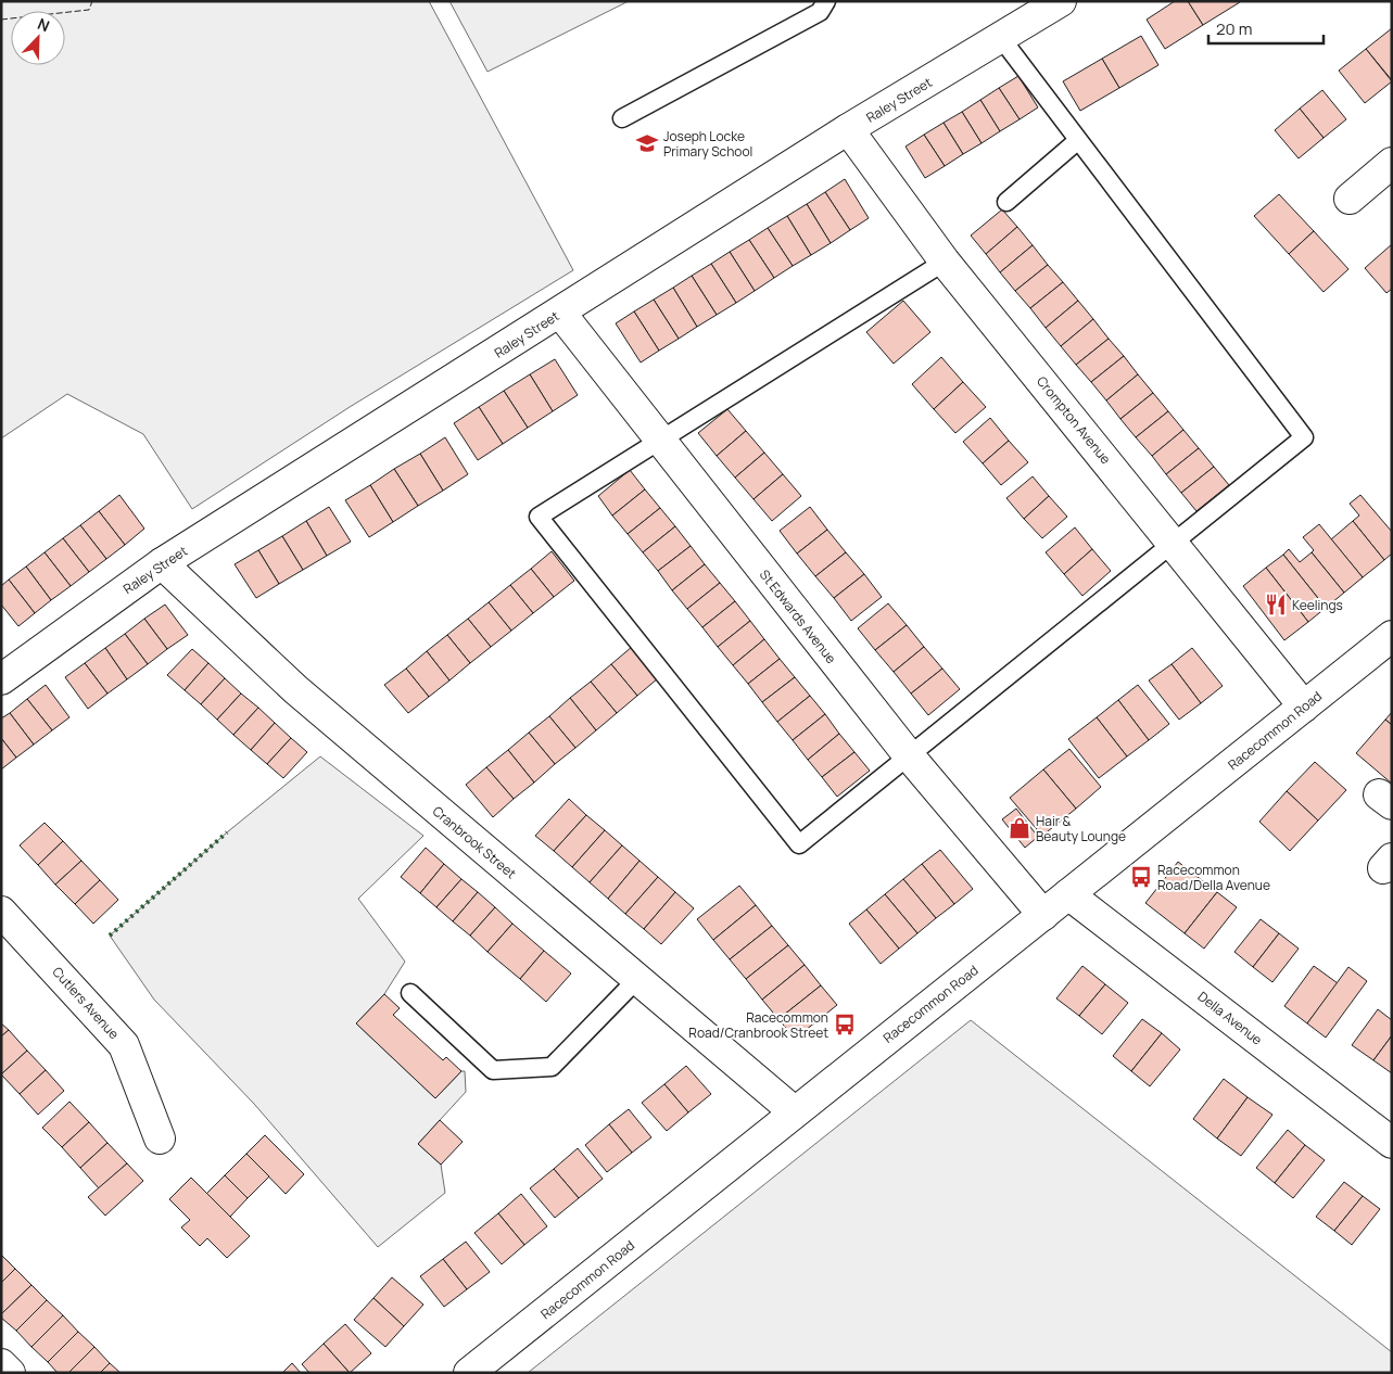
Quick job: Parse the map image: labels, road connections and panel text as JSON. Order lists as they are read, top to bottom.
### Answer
{
  "streets": {
    "street": [
      "Raley Street",
      "Crompton Avenue",
      "St Edwards Avenue",
      "Racecommon Road",
      "Cranbrook Street",
      "Cutlers Avenue",
      "Della Avenue"
    ]
  },
  "crossings": [
    ["Raley Street", "Crompton Avenue"],
    ["Raley Street", "St Edwards Avenue"],
    ["Raley Street", "Cranbrook Street"],
    ["Crompton Avenue", "Racecommon Road"],
    ["St Edwards Avenue", "Racecommon Road"],
    ["Racecommon Road", "Cranbrook Street"],
    ["Racecommon Road", "Della Avenue"]
  ],
  "places": {
    "school or university": ["Joseph Locke Primary School"],
    "restaurant": ["Keelings"],
    "shop": ["Hair & Beauty Lounge"],
    "bus stop": ["Racecommon Road/Della Avenue", "Racecommon Road/Cranbrook Street"]
  },
  "scale_bar": "20 m",
  "north": "top right"
}
